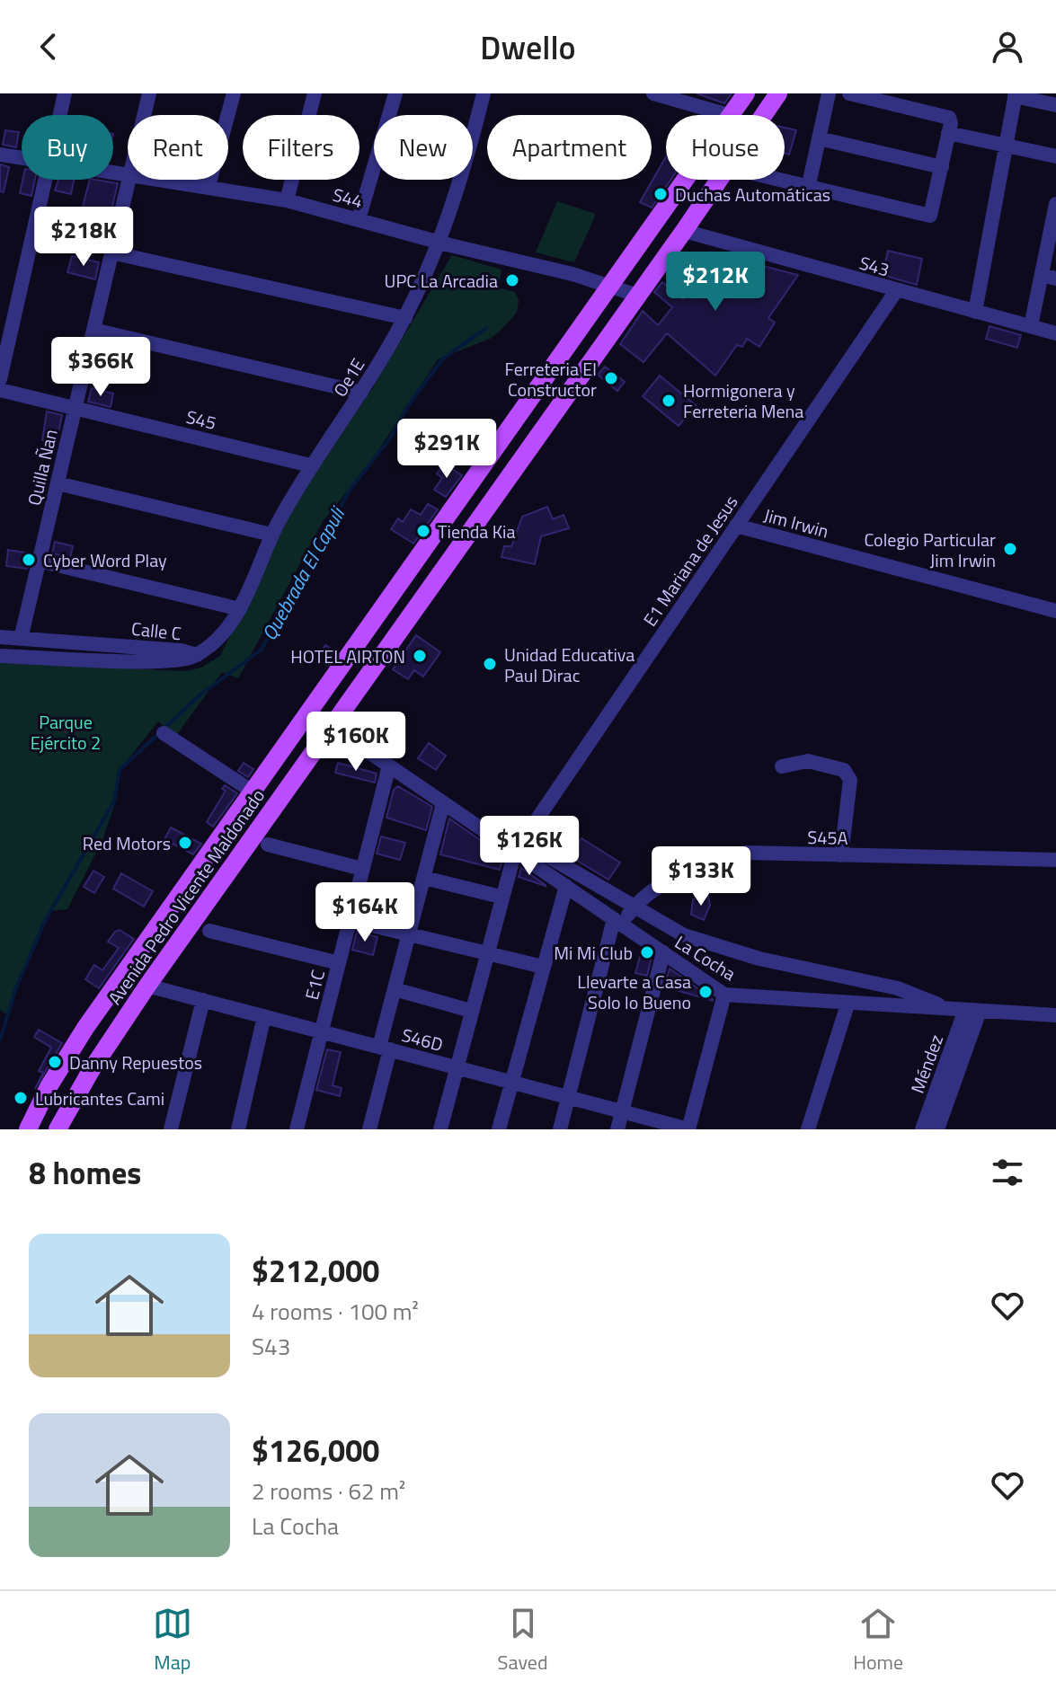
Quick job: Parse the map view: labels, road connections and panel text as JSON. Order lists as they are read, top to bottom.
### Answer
{
  "streets": {
    "main road": ["Avenida Pedro Vicente Maldonado"],
    "street": [
      "S44",
      "S43",
      "Oe1E",
      "S45",
      "Quilla Ñan",
      "Jim Irwin",
      "E1 Mariana de Jesus",
      "Calle C",
      "S45A",
      "La Cocha",
      "E1C",
      "S46D",
      "Méndez"
    ]
  },
  "crossings": [
    ["S44", "Oe1E"],
    ["S44", "Avenida Pedro Vicente Maldonado"],
    ["S43", "E1 Mariana de Jesus"],
    ["S43", "Avenida Pedro Vicente Maldonado"],
    ["Oe1E", "S45"],
    ["Oe1E", "Calle C"],
    ["S45", "Quilla Ñan"],
    ["Quilla Ñan", "Calle C"],
    ["Jim Irwin", "E1 Mariana de Jesus"],
    ["E1 Mariana de Jesus", "La Cocha"],
    ["E1 Mariana de Jesus", "S46D"],
    ["S45A", "La Cocha"],
    ["Avenida Pedro Vicente Maldonado", "La Cocha"],
    ["Avenida Pedro Vicente Maldonado", "S46D"],
    ["La Cocha", "E1C"],
    ["La Cocha", "Méndez"],
    ["E1C", "S46D"]
  ],
  "water": ["Quebrada El Capuli"],
  "parks": ["Parque Ejército 2"],
  "places": [
    "Duchas Automáticas",
    "UPC La Arcadia",
    "Ferreteria El Constructor",
    "Hormigonera y Ferreteria Mena",
    "Tienda Kia",
    "Colegio Particular Jim Irwin",
    "Cyber Word Play",
    "HOTEL AIRTON",
    "Unidad Educativa Paul Dirac",
    "Red Motors",
    "Mi Mi Club",
    "Llevarte a Casa Solo lo Bueno",
    "Danny Repuestos",
    "Lubricantes Cami"
  ],
  "page": {
    "header": "Dwello",
    "chip": [
      "Buy",
      "Rent",
      "Filters",
      "New",
      "Apartment",
      "House"
    ],
    "price": [
      "$218K",
      "$212K",
      "$366K",
      "$291K",
      "$160K",
      "$126K",
      "$133K",
      "$164K"
    ],
    "heading": "8 homes",
    "list": [
      {
        "name": "$212,000",
        "note": "4 rooms · 100 m² · S43"
      },
      {
        "name": "$126,000",
        "note": "2 rooms · 62 m² · La Cocha"
      }
    ],
    "tabs": ["Map", "Saved", "Home"]
  }
}
